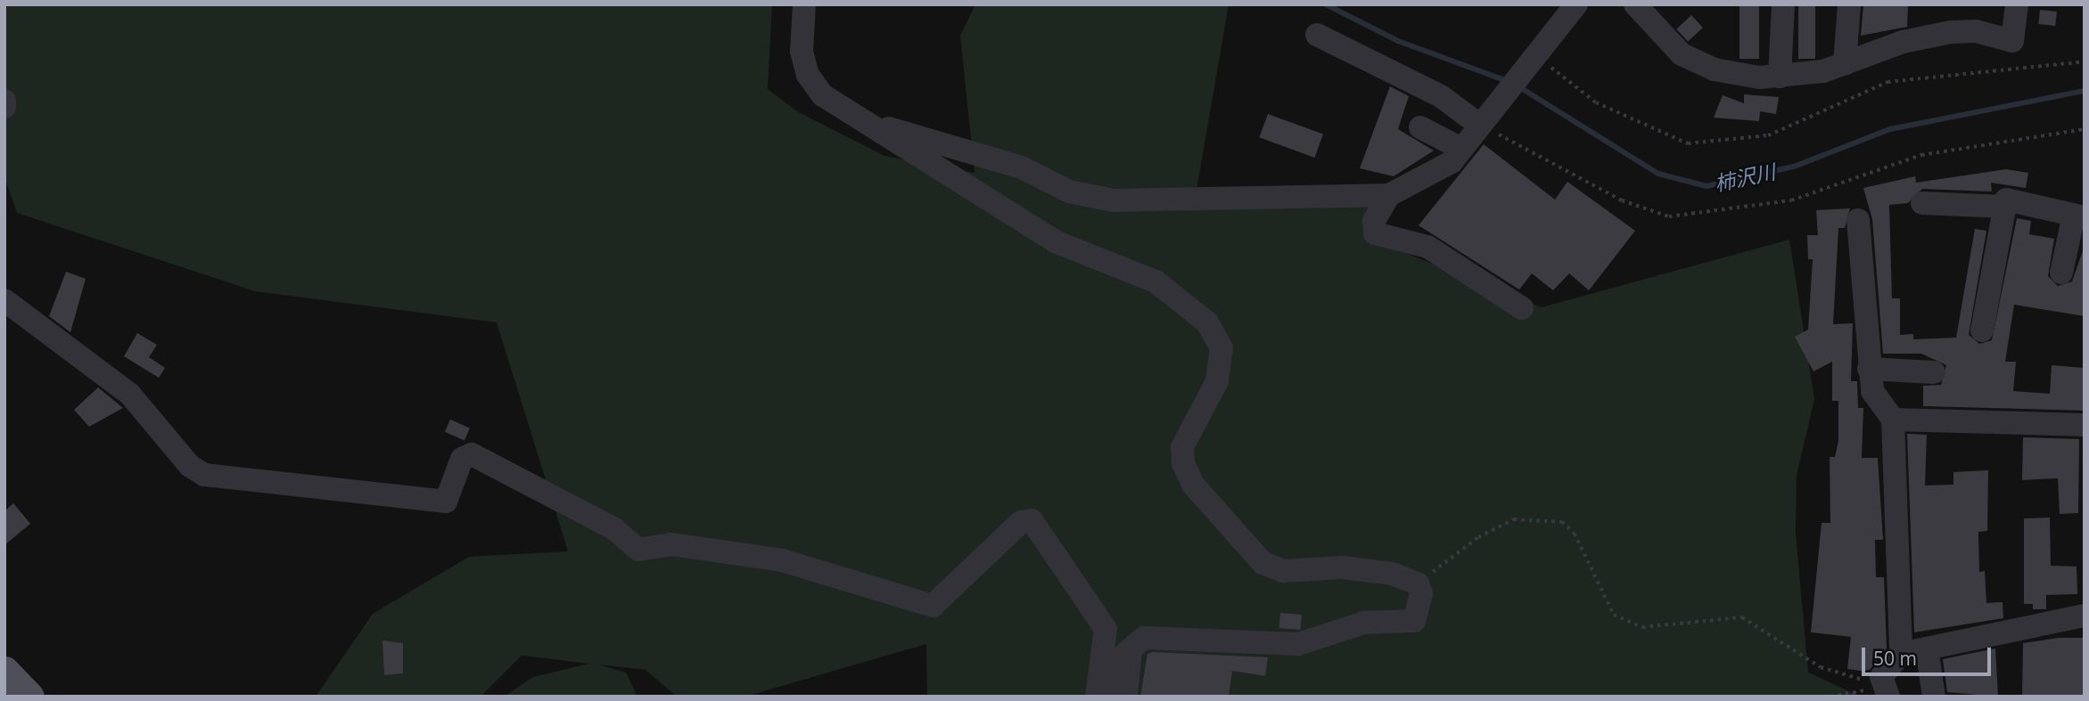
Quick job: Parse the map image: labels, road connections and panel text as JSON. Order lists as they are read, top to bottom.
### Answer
{
  "water": ["柿沢川"],
  "scale_bar": "50 m"
}
